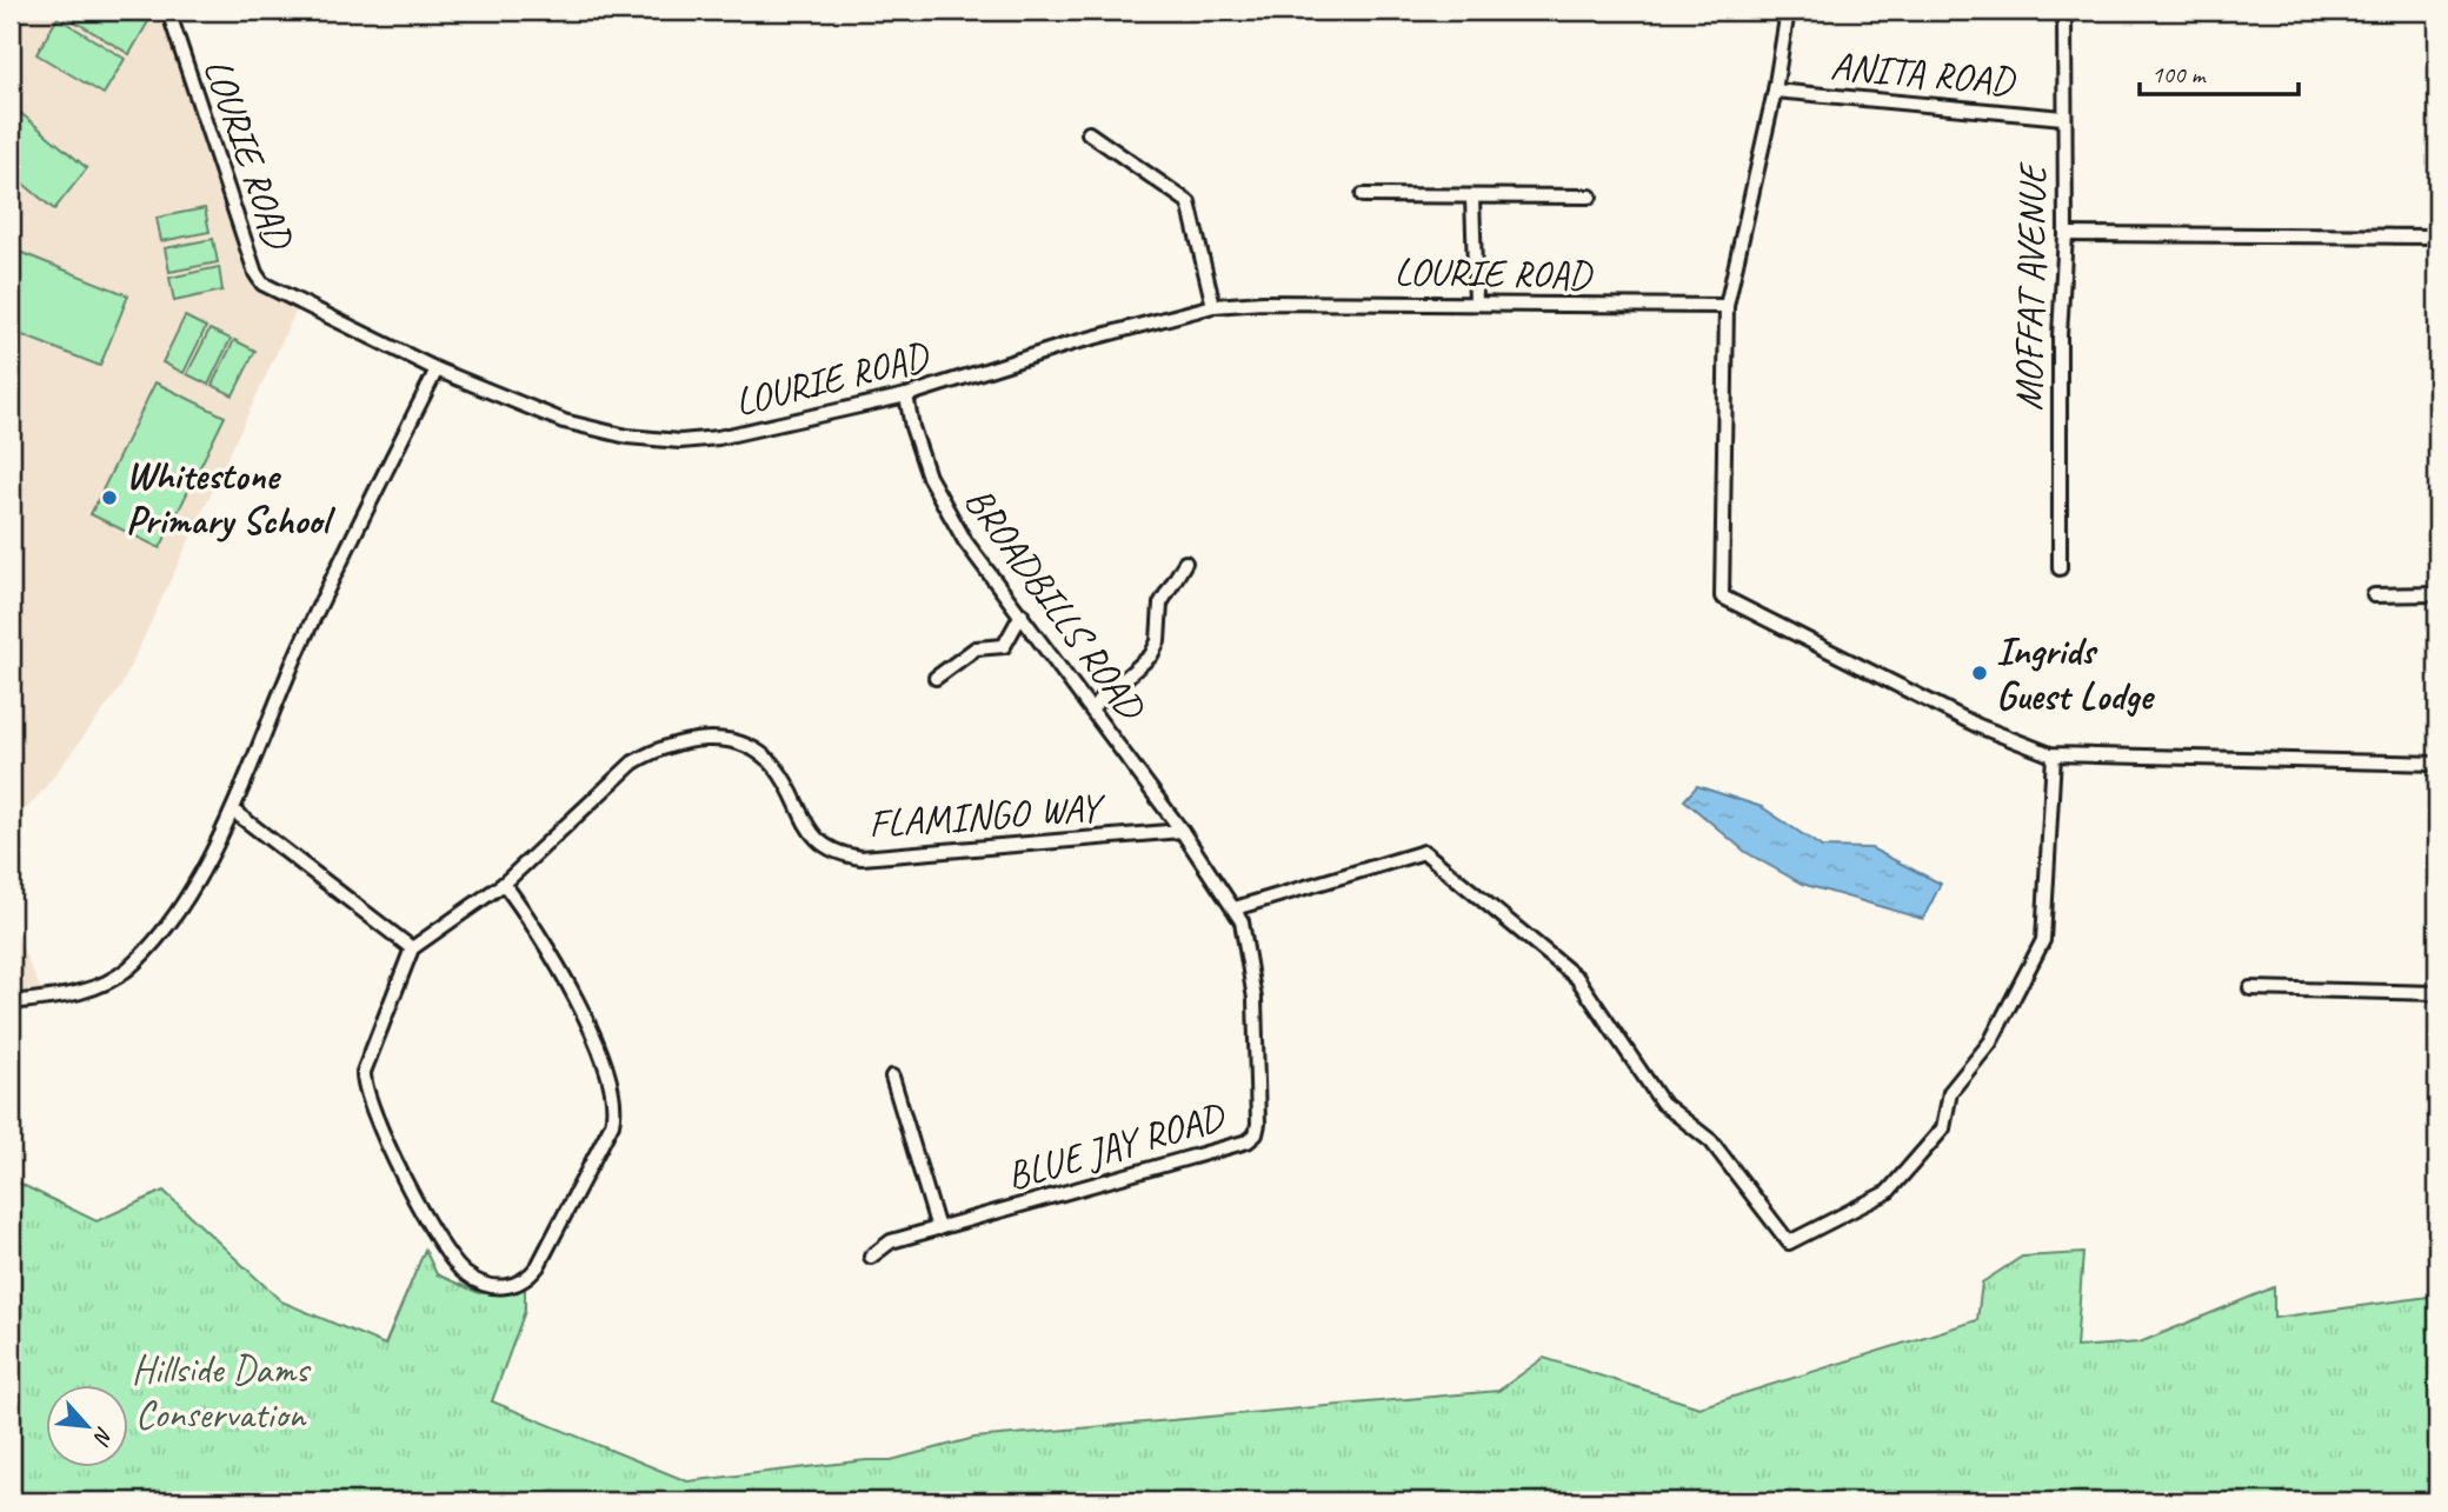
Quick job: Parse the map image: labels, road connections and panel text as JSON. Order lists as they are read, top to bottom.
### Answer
{
  "streets": {
    "street": [
      "ANITA ROAD",
      "LOURIE ROAD",
      "MOFFAT AVENUE",
      "BROADBILLS ROAD",
      "FLAMINGO WAY",
      "BLUE JAY ROAD"
    ]
  },
  "crossings": [
    ["ANITA ROAD", "MOFFAT AVENUE"],
    ["LOURIE ROAD", "BROADBILLS ROAD"],
    ["BROADBILLS ROAD", "FLAMINGO WAY"],
    ["BROADBILLS ROAD", "BLUE JAY ROAD"],
    ["FLAMINGO WAY", "BLUE JAY ROAD"]
  ],
  "parks": ["Hillside Dams Conservation"],
  "places": ["Whitestone Primary School", "Ingrids Guest Lodge"],
  "scale_bar": "100 m",
  "north": "bottom right"
}
